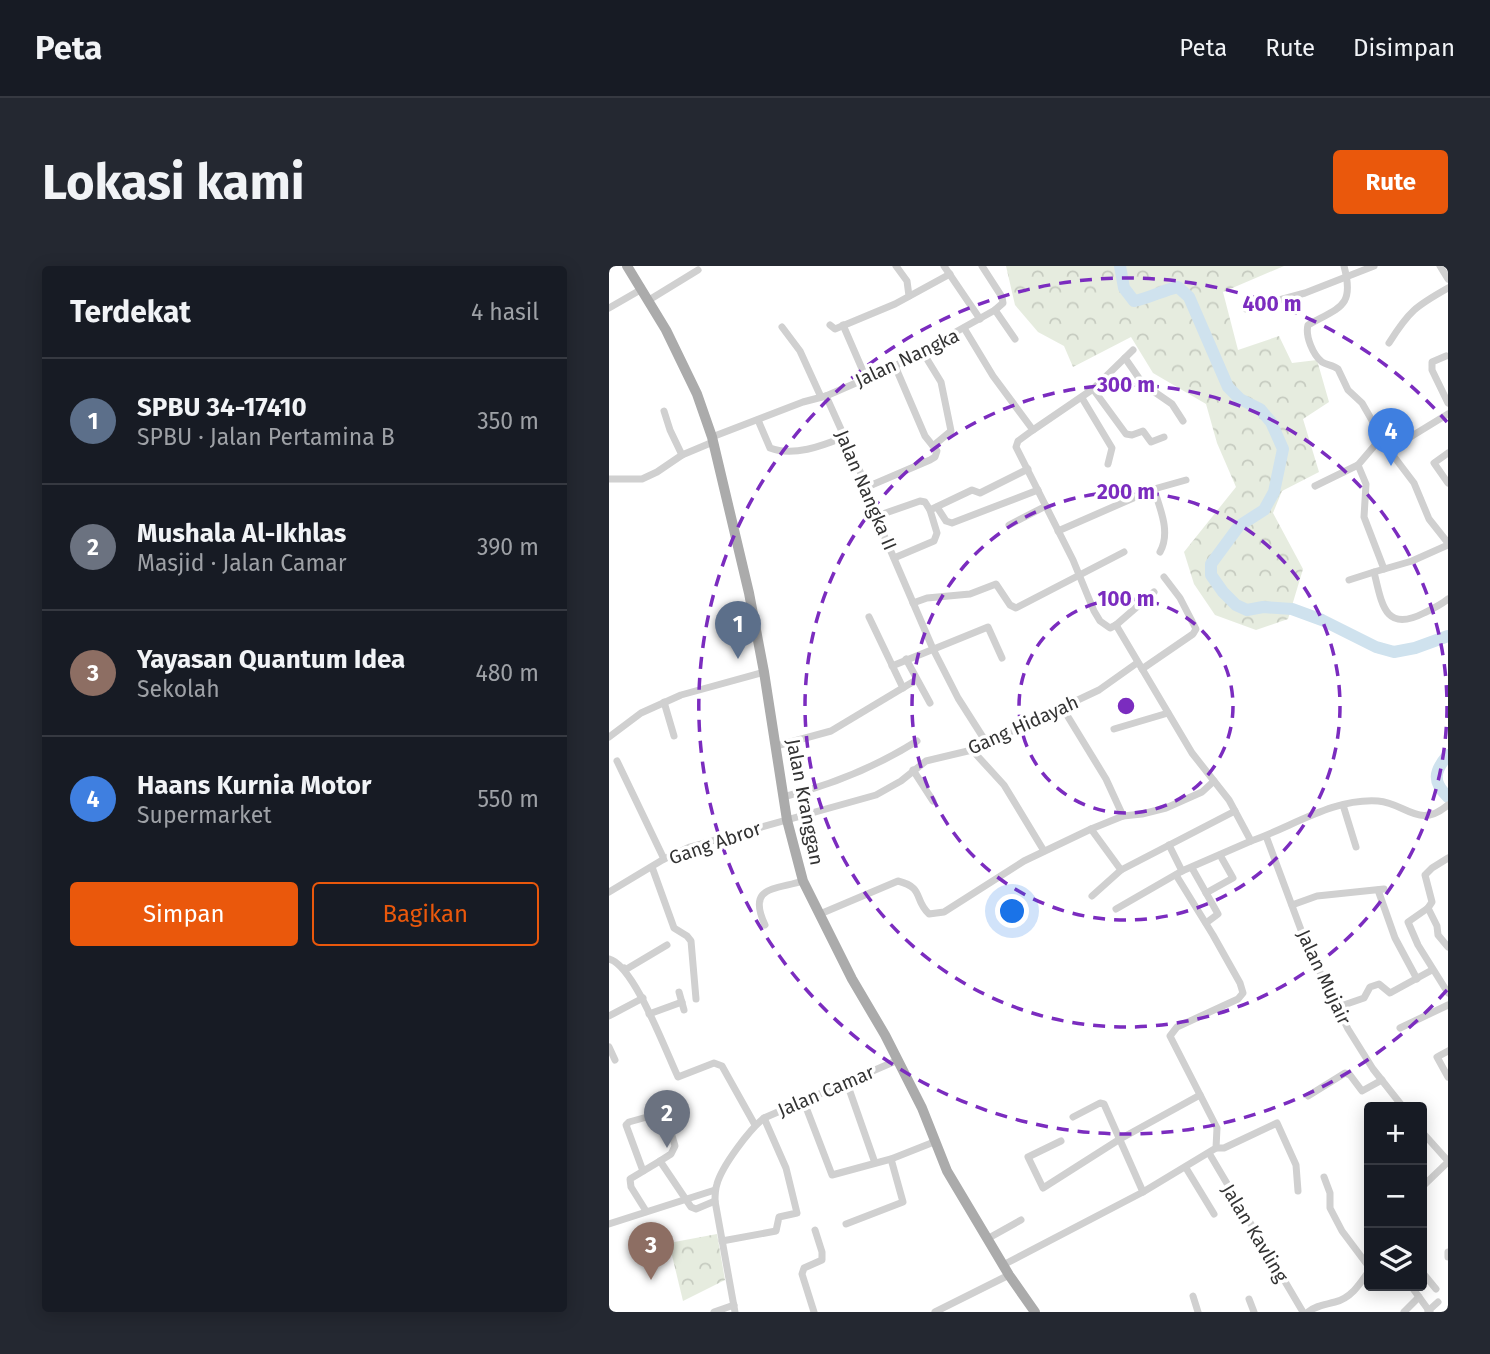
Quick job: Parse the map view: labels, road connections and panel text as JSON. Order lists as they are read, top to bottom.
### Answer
{
  "streets": {
    "main road": ["Jalan Kranggan"],
    "street": [
      "Jalan Nangka",
      "Jalan Nangka II",
      "Gang Hidayah",
      "Gang Abror",
      "Jalan Mujair",
      "Jalan Camar",
      "Jalan Kavling"
    ]
  },
  "crossings": [
    ["Jalan Nangka", "Jalan Nangka II"],
    ["Jalan Nangka", "Jalan Kranggan"],
    ["Jalan Nangka II", "Gang Hidayah"],
    ["Gang Hidayah", "Jalan Kranggan"],
    ["Gang Hidayah", "Gang Abror"],
    ["Jalan Kranggan", "Gang Abror"],
    ["Jalan Kranggan", "Jalan Camar"]
  ],
  "page": {
    "header": "Peta",
    "nav": ["Peta", "Rute", "Disimpan"],
    "buttons": [
      "Rute",
      ["Simpan", "Bagikan"]
    ],
    "title": "Lokasi kami",
    "heading": ["Terdekat", "4 hasil"],
    "list": [
      {
        "mark": "1",
        "name": "SPBU 34-17410",
        "note": "SPBU · Jalan Pertamina B",
        "value": "350 m"
      },
      {
        "mark": "2",
        "name": "Mushala Al-Ikhlas",
        "note": "Masjid · Jalan Camar",
        "value": "390 m"
      },
      {
        "mark": "3",
        "name": "Yayasan Quantum Idea",
        "note": "Sekolah",
        "value": "480 m"
      },
      {
        "mark": "4",
        "name": "Haans Kurnia Motor",
        "note": "Supermarket",
        "value": "550 m"
      }
    ],
    "pins": [
      "4",
      "1",
      "2",
      "3"
    ],
    "map_buttons": ["+", "−"]
  },
  "rings": [
    "400 m",
    "300 m",
    "200 m",
    "100 m"
  ]
}
